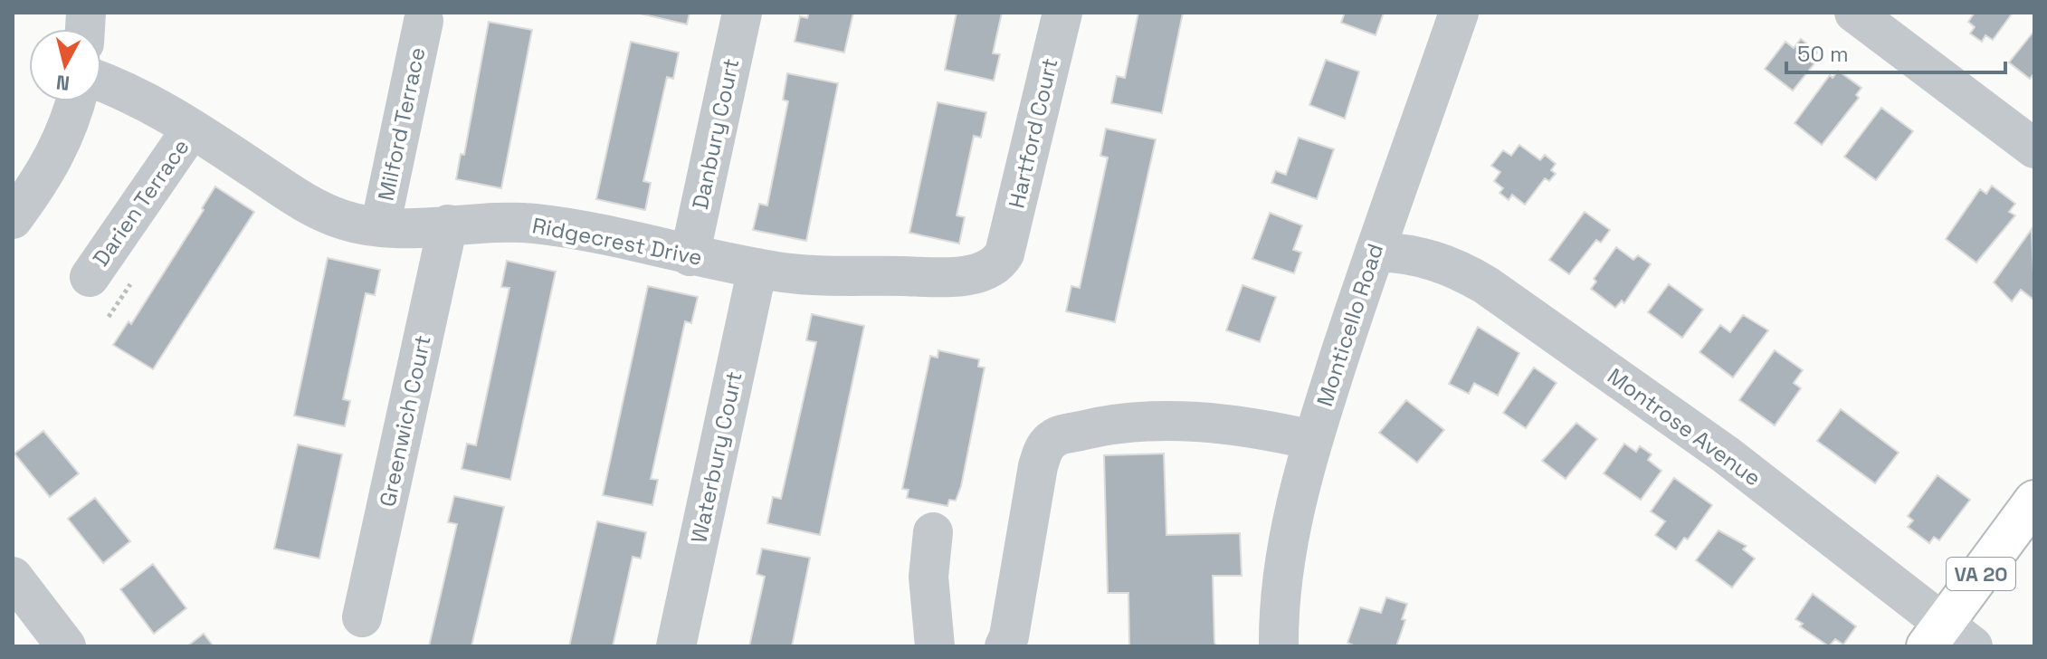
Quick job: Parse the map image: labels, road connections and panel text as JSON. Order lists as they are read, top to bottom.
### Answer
{
  "streets": {
    "main road": ["VA 20"],
    "street": [
      "Milford Terrace",
      "Hartford Court",
      "Danbury Court",
      "Darien Terrace",
      "Ridgecrest Drive",
      "Monticello Road",
      "Greenwich Court",
      "Montrose Avenue",
      "Waterbury Court"
    ]
  },
  "crossings": [
    ["Milford Terrace", "Ridgecrest Drive"],
    ["Hartford Court", "Ridgecrest Drive"],
    ["Danbury Court", "Ridgecrest Drive"],
    ["Darien Terrace", "Ridgecrest Drive"],
    ["Ridgecrest Drive", "Greenwich Court"],
    ["Ridgecrest Drive", "Waterbury Court"],
    ["Monticello Road", "Montrose Avenue"],
    ["Montrose Avenue", "VA 20"]
  ],
  "scale_bar": "50 m",
  "north": "bottom"
}
